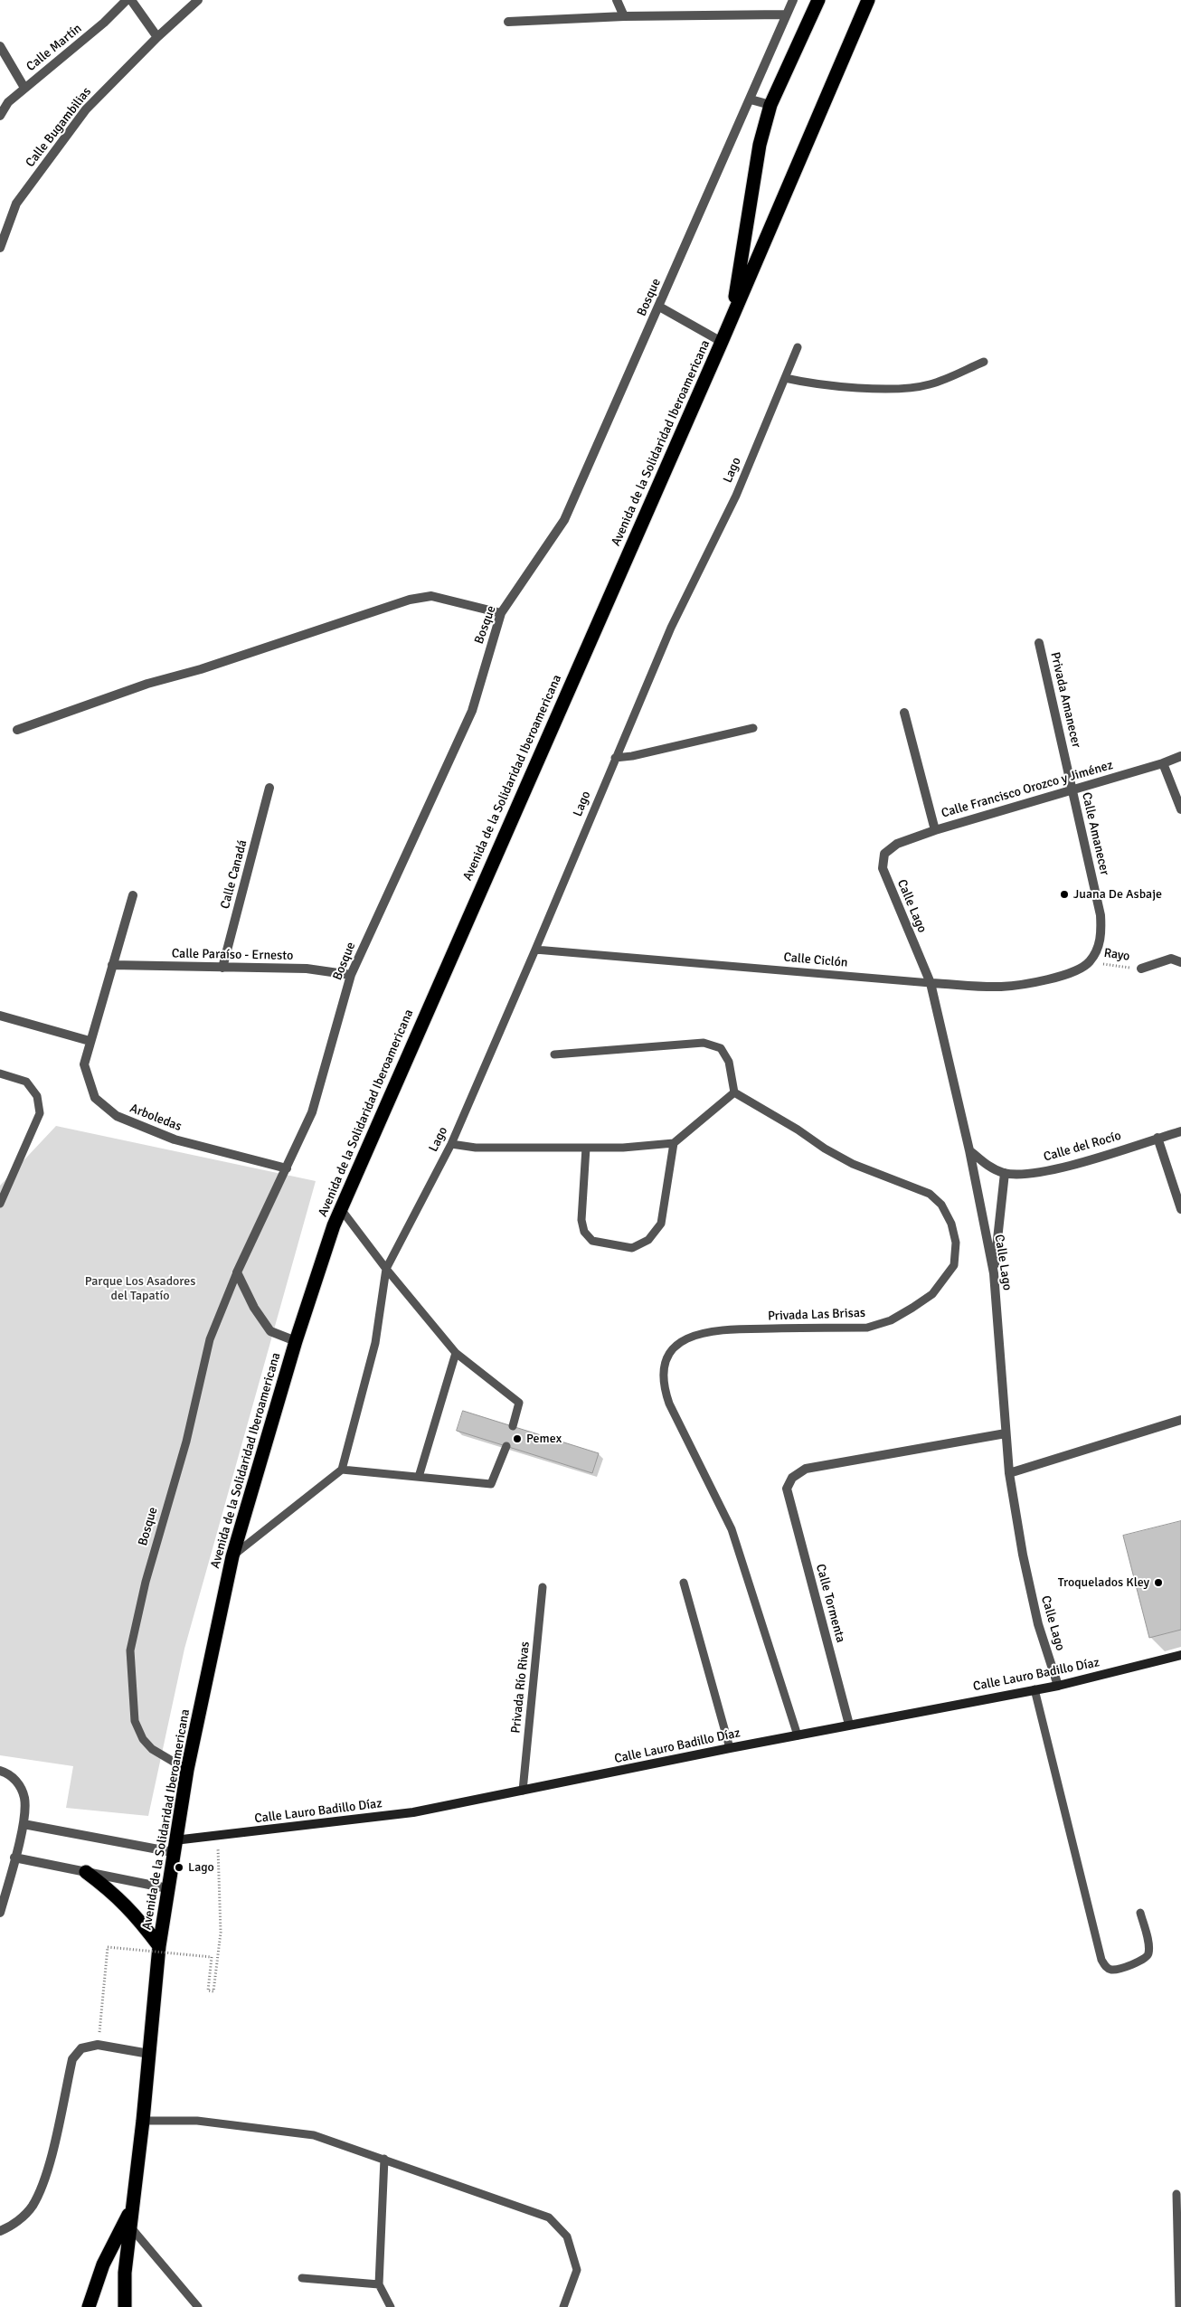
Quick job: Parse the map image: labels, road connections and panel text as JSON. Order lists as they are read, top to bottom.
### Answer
{
  "streets": {
    "highway": ["Avenida de la Solidaridad Iberoamericana"],
    "street": [
      "Calle Martín",
      "Calle Bugambilias",
      "Bosque",
      "Privada Amanecer",
      "Calle Francisco Orozco y Jiménez",
      "Calle Amanecer",
      "Calle Canadá",
      "Calle Lago",
      "Calle Paraíso - Ernesto",
      "Calle Ciclón",
      "Arboledas",
      "Calle del Rocío",
      "Calle Tormenta",
      "Calle Lauro Badillo Díaz"
    ],
    "lane": ["Lago", "Privada Las Brisas", "Privada Río Rivas"],
    "path": ["Rayo"]
  },
  "crossings": [
    ["Bosque", "Avenida de la Solidaridad Iberoamericana"],
    ["Bosque", "Calle Paraíso - Ernesto"],
    ["Bosque", "Arboledas"],
    ["Avenida de la Solidaridad Iberoamericana", "Calle Lauro Badillo Díaz"],
    ["Lago", "Calle Ciclón"],
    ["Privada Amanecer", "Calle Francisco Orozco y Jiménez"],
    ["Privada Amanecer", "Calle Amanecer"],
    ["Calle Francisco Orozco y Jiménez", "Calle Amanecer"],
    ["Calle Francisco Orozco y Jiménez", "Calle Lago"],
    ["Calle Amanecer", "Rayo"],
    ["Calle Amanecer", "Calle Ciclón"],
    ["Calle Canadá", "Calle Paraíso - Ernesto"],
    ["Calle Lago", "Calle Ciclón"],
    ["Calle Lago", "Calle del Rocío"],
    ["Calle Lago", "Calle Tormenta"],
    ["Calle Lago", "Calle Lauro Badillo Díaz"],
    ["Calle Paraíso - Ernesto", "Arboledas"],
    ["Rayo", "Calle Ciclón"],
    ["Privada Las Brisas", "Calle Lauro Badillo Díaz"],
    ["Calle Tormenta", "Calle Lauro Badillo Díaz"],
    ["Calle Lauro Badillo Díaz", "Privada Río Rivas"]
  ],
  "parks": ["Parque Los Asadores del Tapatío"],
  "places": [
    "Juana De Asbaje",
    "Pemex",
    "Troquelados Kley",
    "Lago"
  ]
}
